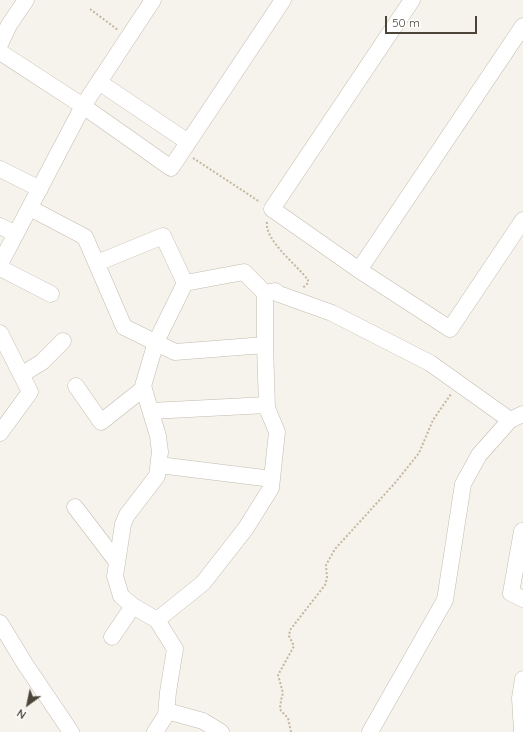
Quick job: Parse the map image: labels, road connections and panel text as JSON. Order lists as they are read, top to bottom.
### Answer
{
  "scale_bar": "50 m",
  "north": "bottom left"
}
